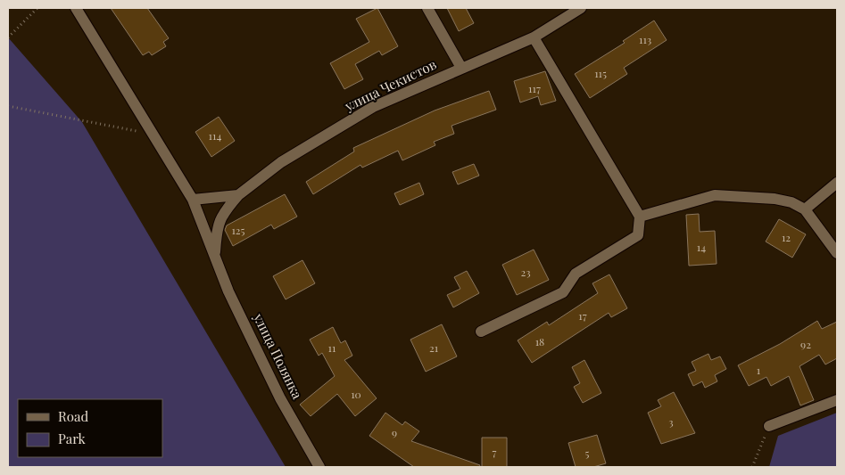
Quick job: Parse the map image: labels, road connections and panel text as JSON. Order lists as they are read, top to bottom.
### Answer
{
  "streets": {
    "street": ["улица Чекистов", "улица Полянка"]
  },
  "crossings": [
    ["улица Чекистов", "улица Полянка"]
  ],
  "house_numbers": [
    "113",
    "115",
    "117",
    "114",
    "125",
    "12",
    "14",
    "23",
    "17",
    "18",
    "92",
    "11",
    "21",
    "1",
    "10",
    "3",
    "9",
    "7",
    "5"
  ],
  "legend": ["Road", "Park"]
}
